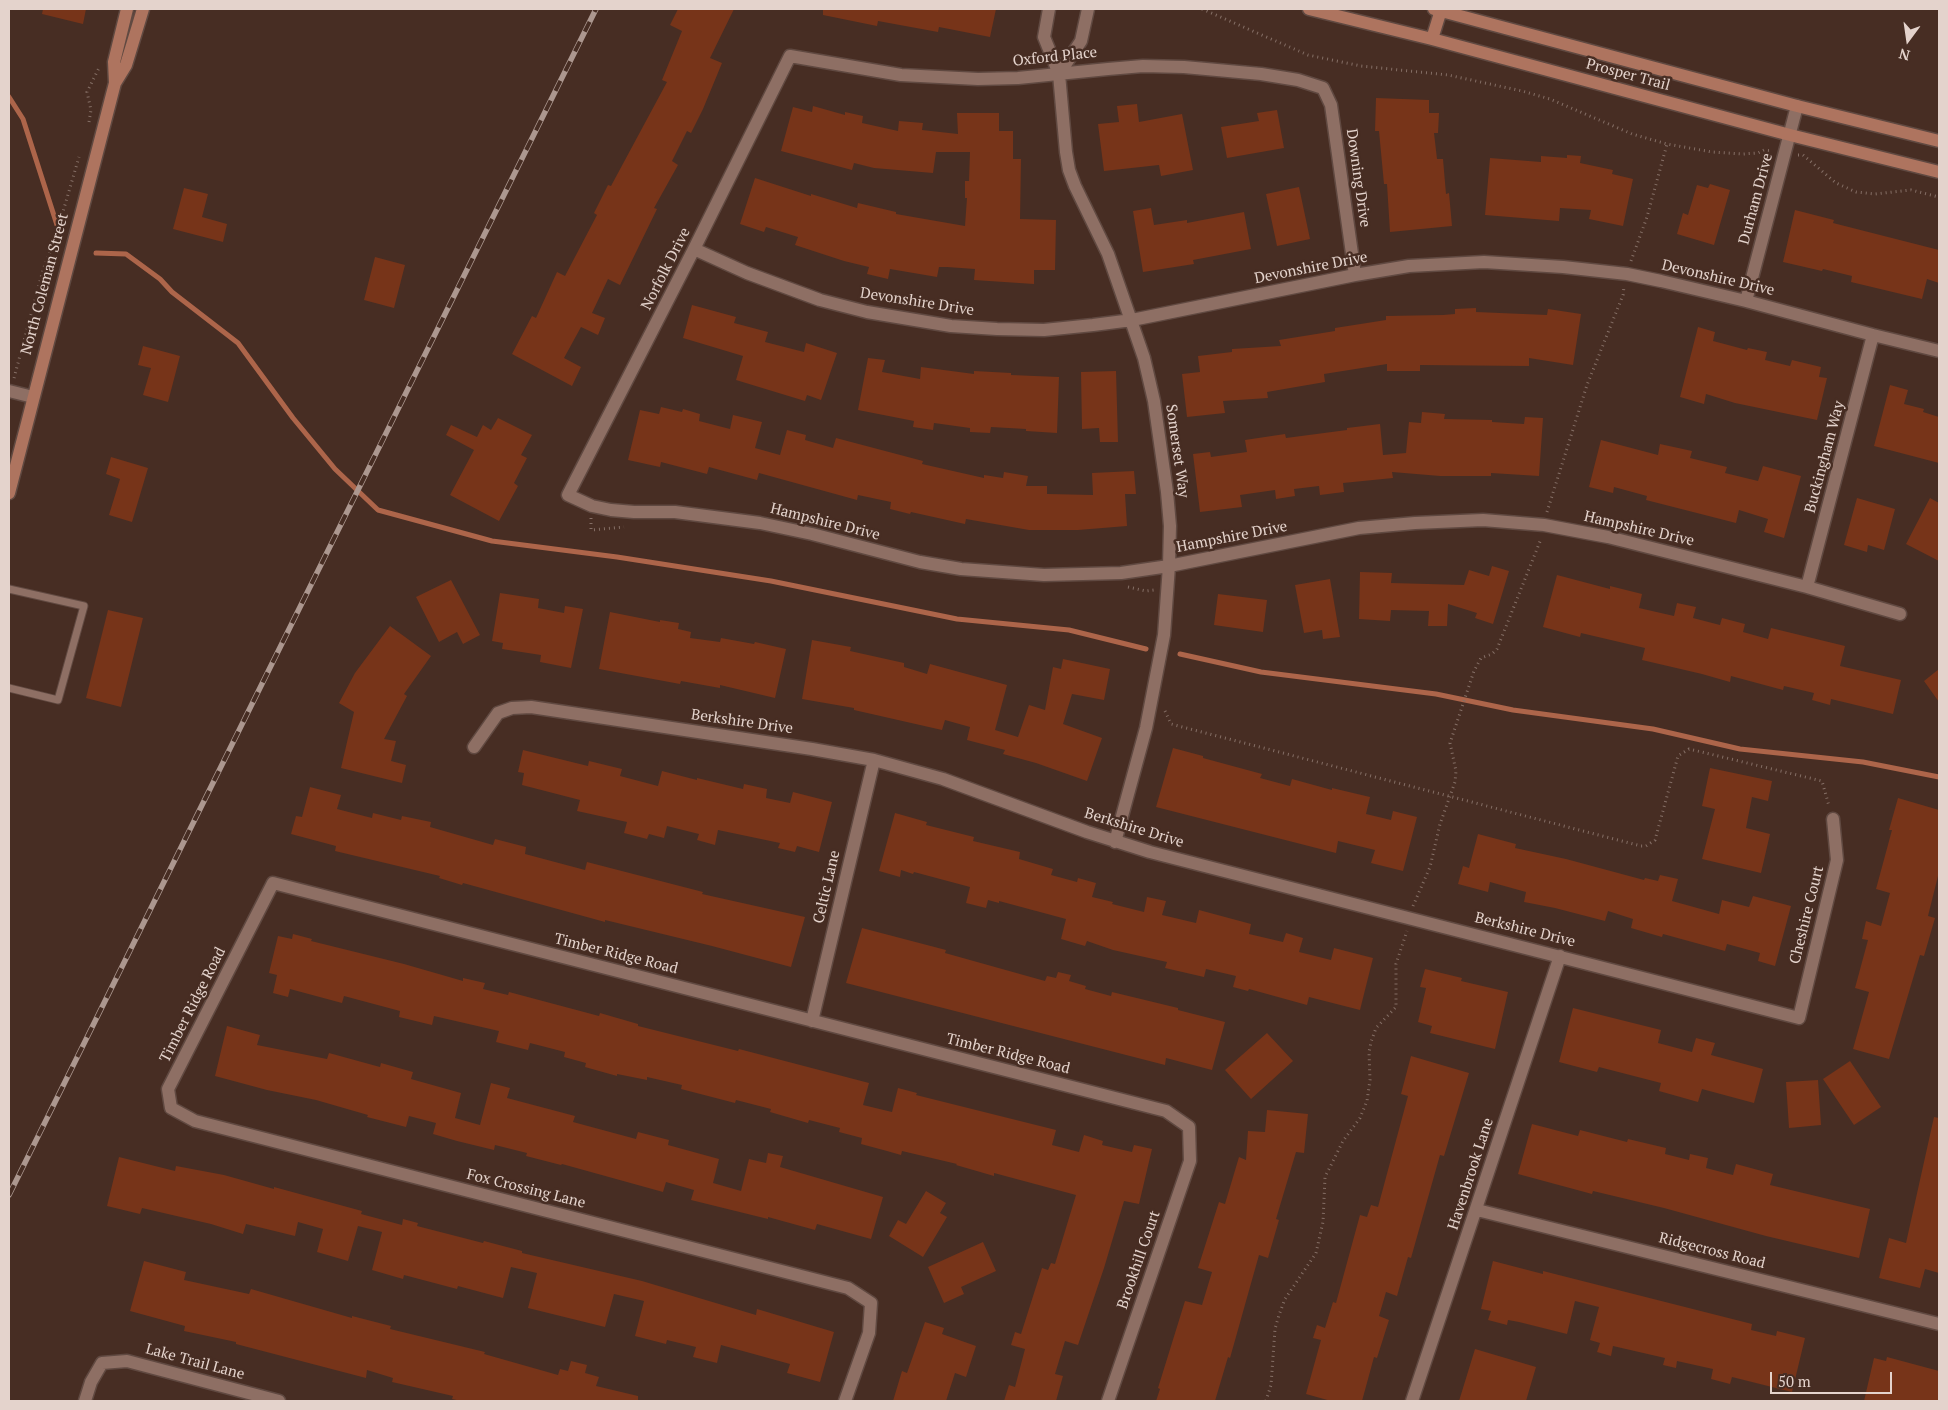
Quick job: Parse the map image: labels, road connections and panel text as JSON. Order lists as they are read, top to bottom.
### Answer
{
  "streets": {
    "main road": ["Prosper Trail", "North Coleman Street"],
    "street": [
      "Oxford Place",
      "Downing Drive",
      "Durham Drive",
      "Devonshire Drive",
      "Norfolk Drive",
      "Somerset Way",
      "Buckingham Way",
      "Hampshire Drive",
      "Berkshire Drive",
      "Celtic Lane",
      "Cheshire Court",
      "Timber Ridge Road",
      "Havenbrook Lane",
      "Fox Crossing Lane",
      "Ridgecross Road",
      "Brookhill Court",
      "Lake Trail Lane"
    ]
  },
  "crossings": [
    ["Oxford Place", "Downing Drive"],
    ["Oxford Place", "Norfolk Drive"],
    ["Oxford Place", "Somerset Way"],
    ["Prosper Trail", "Durham Drive"],
    ["Downing Drive", "Devonshire Drive"],
    ["Durham Drive", "Devonshire Drive"],
    ["Devonshire Drive", "Norfolk Drive"],
    ["Devonshire Drive", "Somerset Way"],
    ["Devonshire Drive", "Buckingham Way"],
    ["Norfolk Drive", "Hampshire Drive"],
    ["Somerset Way", "Hampshire Drive"],
    ["Somerset Way", "Berkshire Drive"],
    ["Buckingham Way", "Hampshire Drive"],
    ["Berkshire Drive", "Celtic Lane"],
    ["Berkshire Drive", "Cheshire Court"],
    ["Berkshire Drive", "Havenbrook Lane"],
    ["Celtic Lane", "Timber Ridge Road"],
    ["Timber Ridge Road", "Fox Crossing Lane"],
    ["Timber Ridge Road", "Brookhill Court"],
    ["Havenbrook Lane", "Ridgecross Road"]
  ],
  "scale_bar": "50 m",
  "north": "bottom"
}
